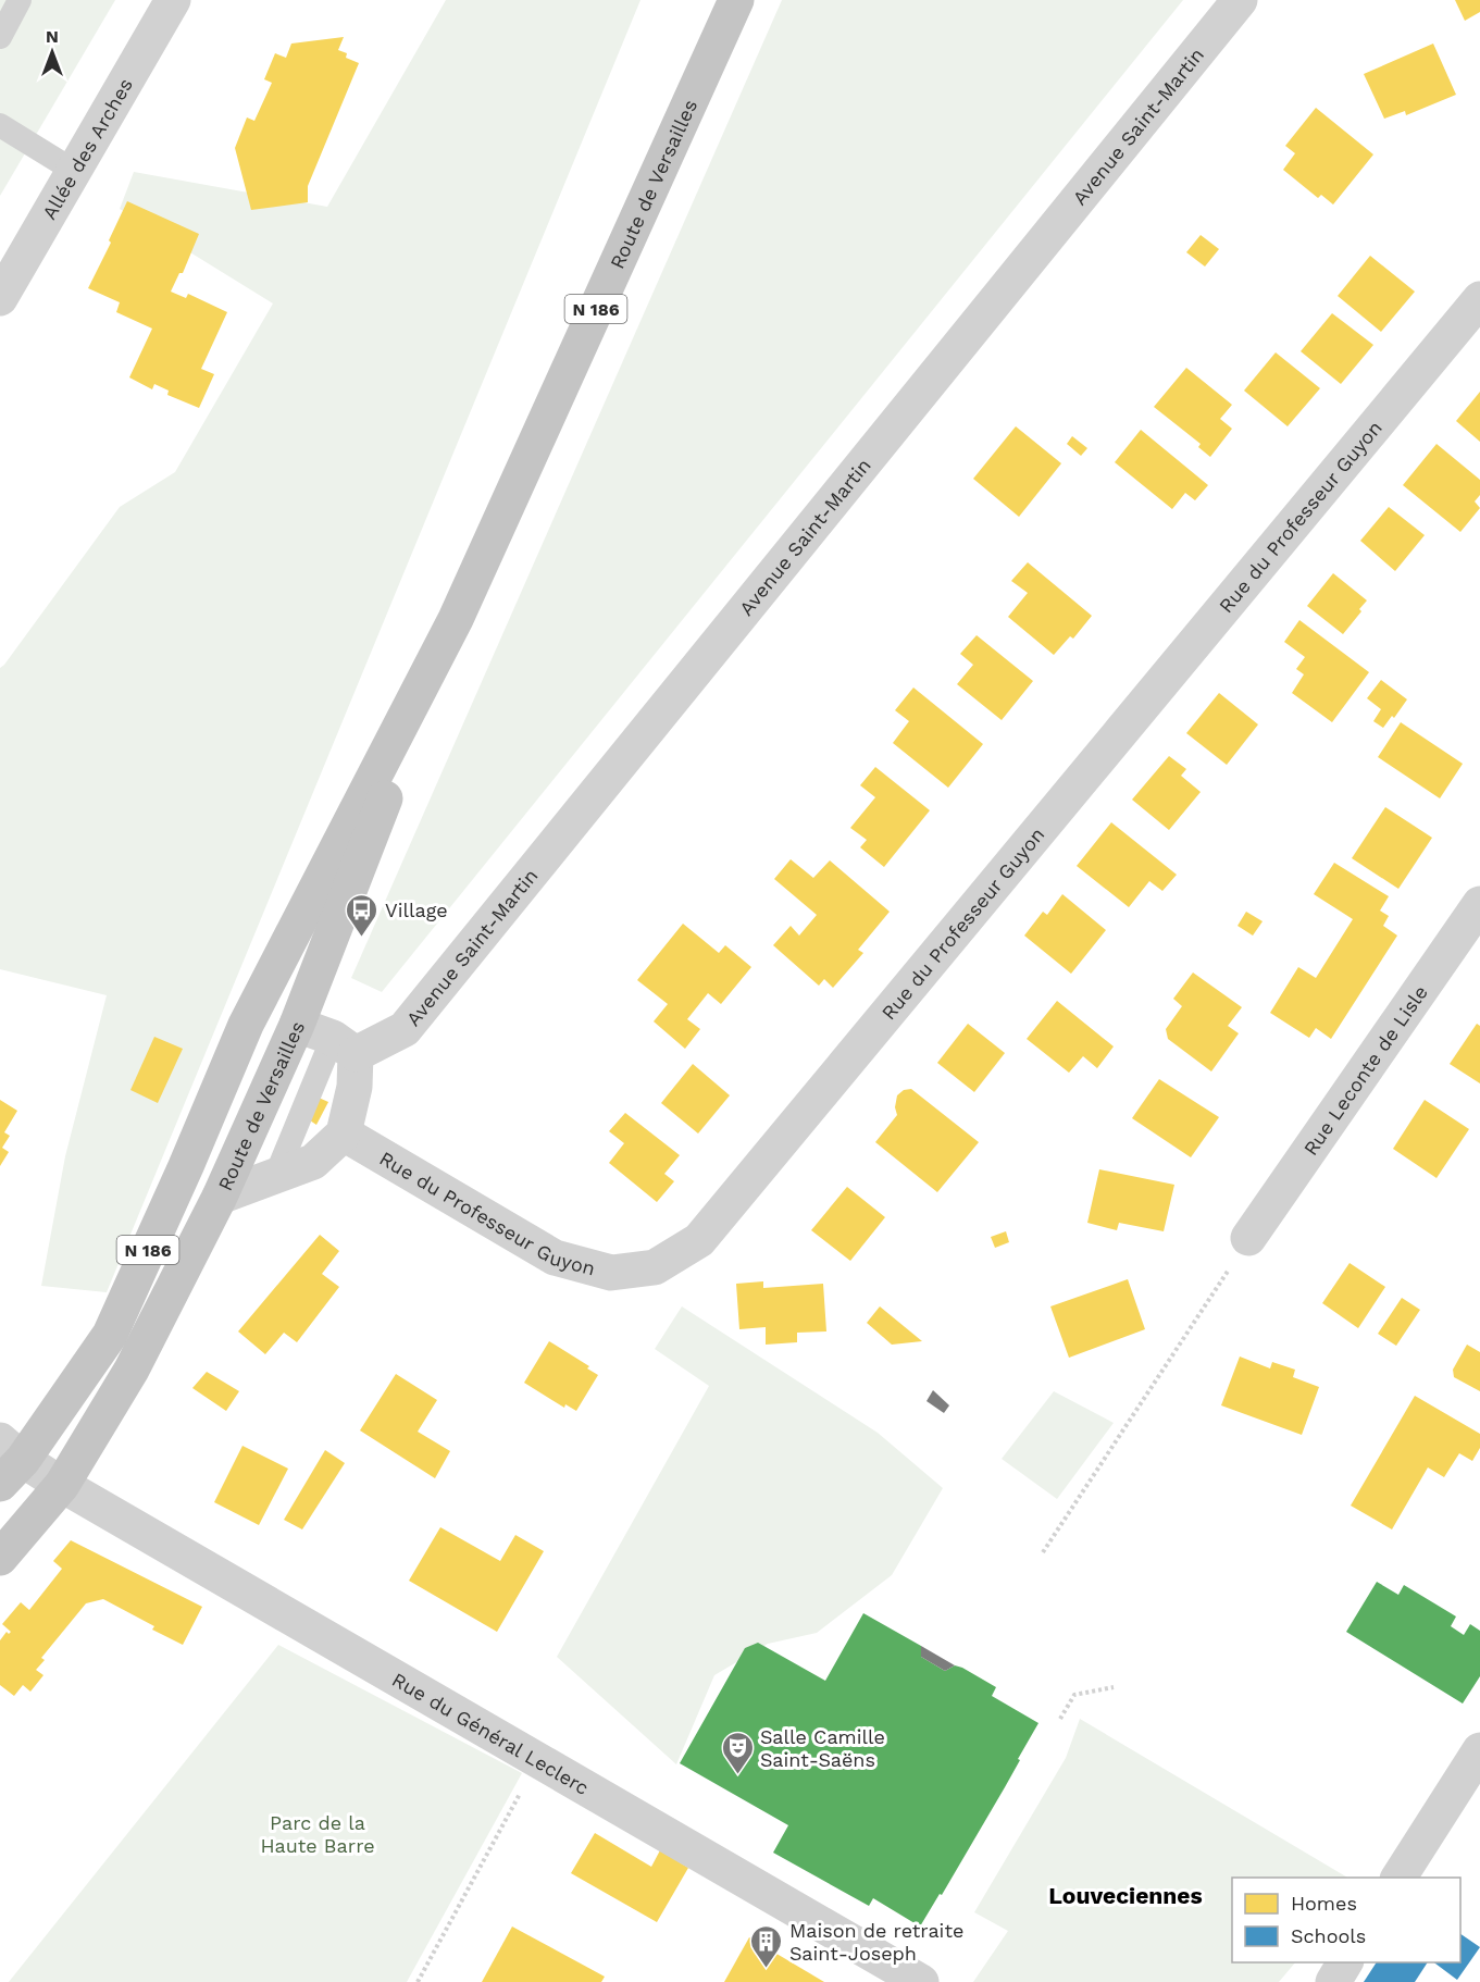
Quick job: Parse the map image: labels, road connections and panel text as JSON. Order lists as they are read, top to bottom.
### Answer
{
  "streets": {
    "main road": ["Route de Versailles", "N 186"],
    "street": [
      "Avenue Saint-Martin",
      "Allée des Arches",
      "Rue du Professeur Guyon",
      "Rue Leconte de Lisle",
      "Rue du Général Leclerc"
    ]
  },
  "crossings": [
    ["Route de Versailles", "Rue du Général Leclerc"]
  ],
  "districts": ["Louveciennes"],
  "parks": ["Parc de la Haute Barre"],
  "places": {
    "bus stop": ["Village"],
    "theatre": ["Salle Camille Saint-Saëns"],
    "building": ["Maison de retraite Saint-Joseph"]
  },
  "legend": ["Homes", "Schools"],
  "north": "top"
}
